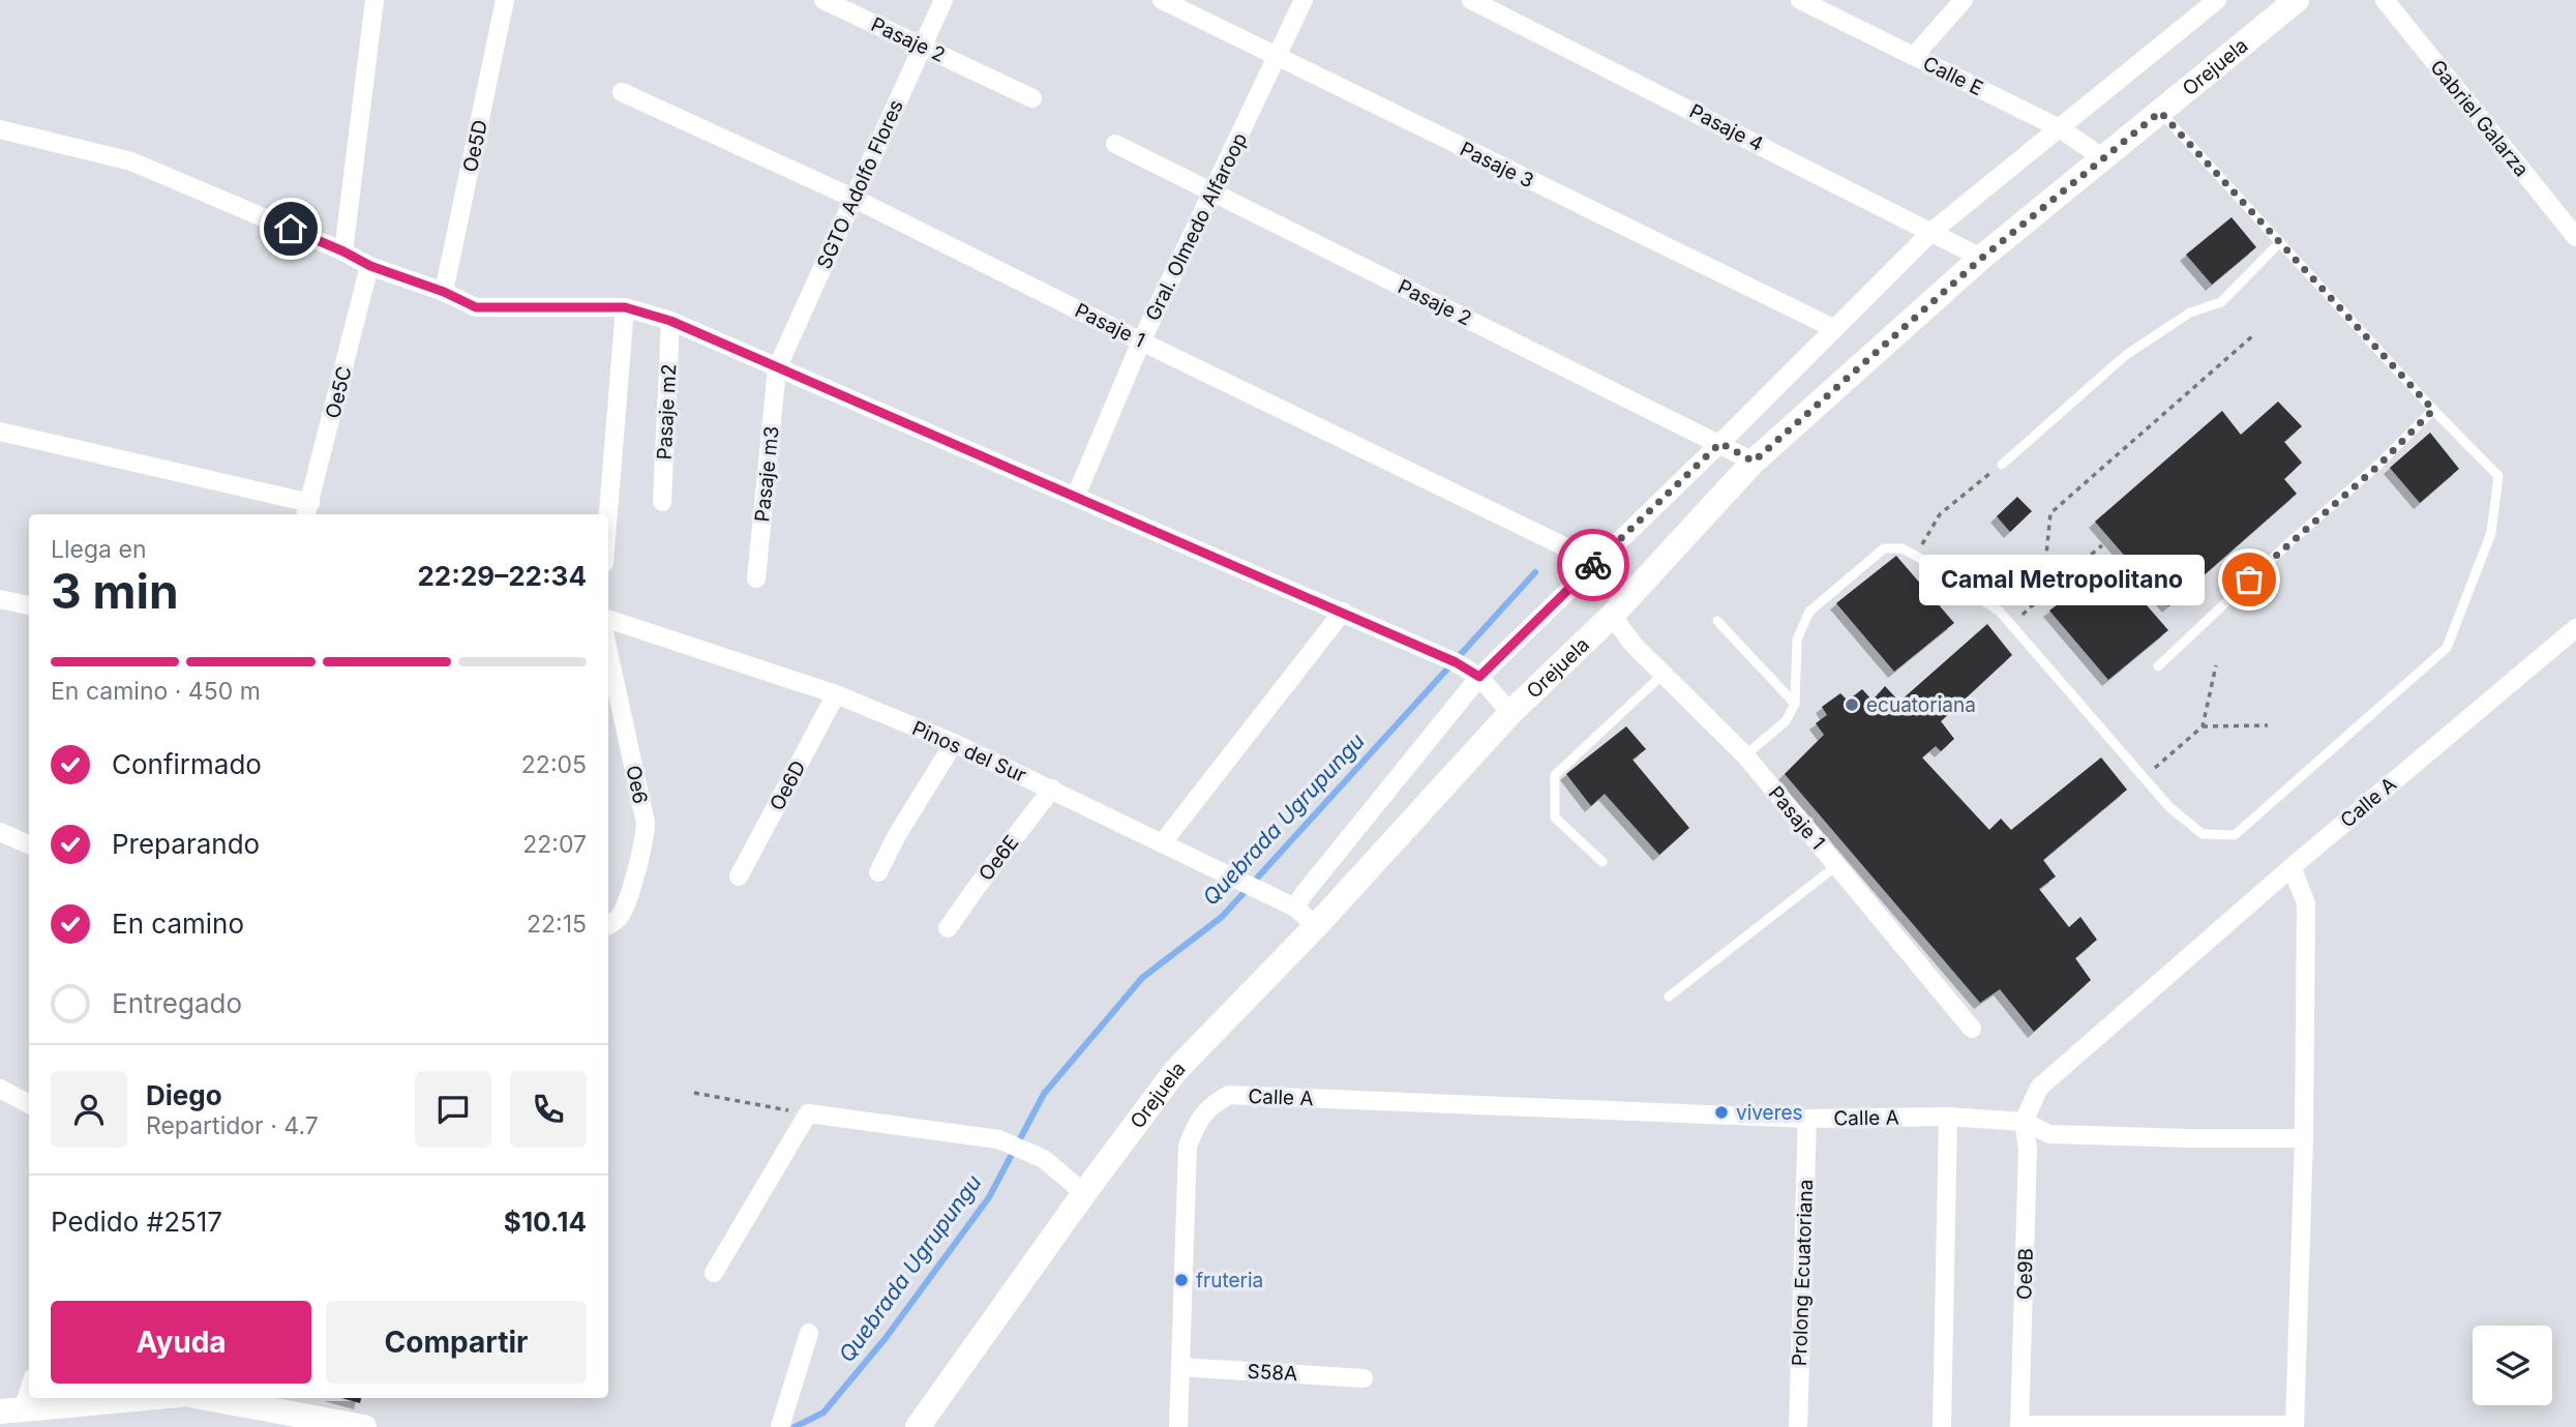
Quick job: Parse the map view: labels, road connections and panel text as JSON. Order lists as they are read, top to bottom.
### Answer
{
  "streets": {
    "street": [
      "Pasaje 2",
      "Orejuela",
      "Calle E",
      "Gabriel Galarza",
      "Pasaje 4",
      "Oe5D",
      "Pasaje 3",
      "SGTO Adolfo Flores",
      "Gral. Olmedo Alfaroop",
      "Pasaje 1",
      "Oe5C",
      "Pasaje m2",
      "Pasaje m3",
      "Pinos del Sur",
      "Oe6",
      "Oe6D",
      "Calle A",
      "Oe6E",
      "Prolong Ecuatoriana",
      "Oe9B",
      "S58A"
    ]
  },
  "crossings": [
    ["Pasaje 2", "Orejuela"],
    ["Pasaje 2", "SGTO Adolfo Flores"],
    ["Pasaje 2", "Gral. Olmedo Alfaroop"],
    ["Orejuela", "Calle E"],
    ["Orejuela", "Pasaje 4"],
    ["Orejuela", "Pasaje 1"],
    ["Orejuela", "Pinos del Sur"],
    ["Pasaje 3", "Gral. Olmedo Alfaroop"],
    ["SGTO Adolfo Flores", "Pasaje 1"],
    ["SGTO Adolfo Flores", "Pasaje m3"],
    ["Gral. Olmedo Alfaroop", "Pasaje 1"],
    ["Pinos del Sur", "Oe6D"],
    ["Pinos del Sur", "Oe6E"],
    ["Calle A", "Prolong Ecuatoriana"],
    ["Calle A", "Oe9B"],
    ["Calle A", "S58A"]
  ],
  "water": ["Quebrada Ugrupungu"],
  "places": [
    "Camal Metropolitano",
    "ecuatoriana",
    "viveres",
    "fruteria"
  ],
  "page": {
    "heading": ["3 min", "Llega en", "22:29–22:34"],
    "panel": [
      "Diego",
      "Repartidor · 4.7",
      "Pedido #2517",
      "$10.14"
    ],
    "bubble": "Camal Metropolitano",
    "bar": "En camino · 450 m",
    "list": [
      ["Confirmado", "22:05"],
      ["Preparando", "22:07"],
      ["En camino", "22:15"],
      "Entregado"
    ],
    "buttons": ["Ayuda", "Compartir"]
  }
}
